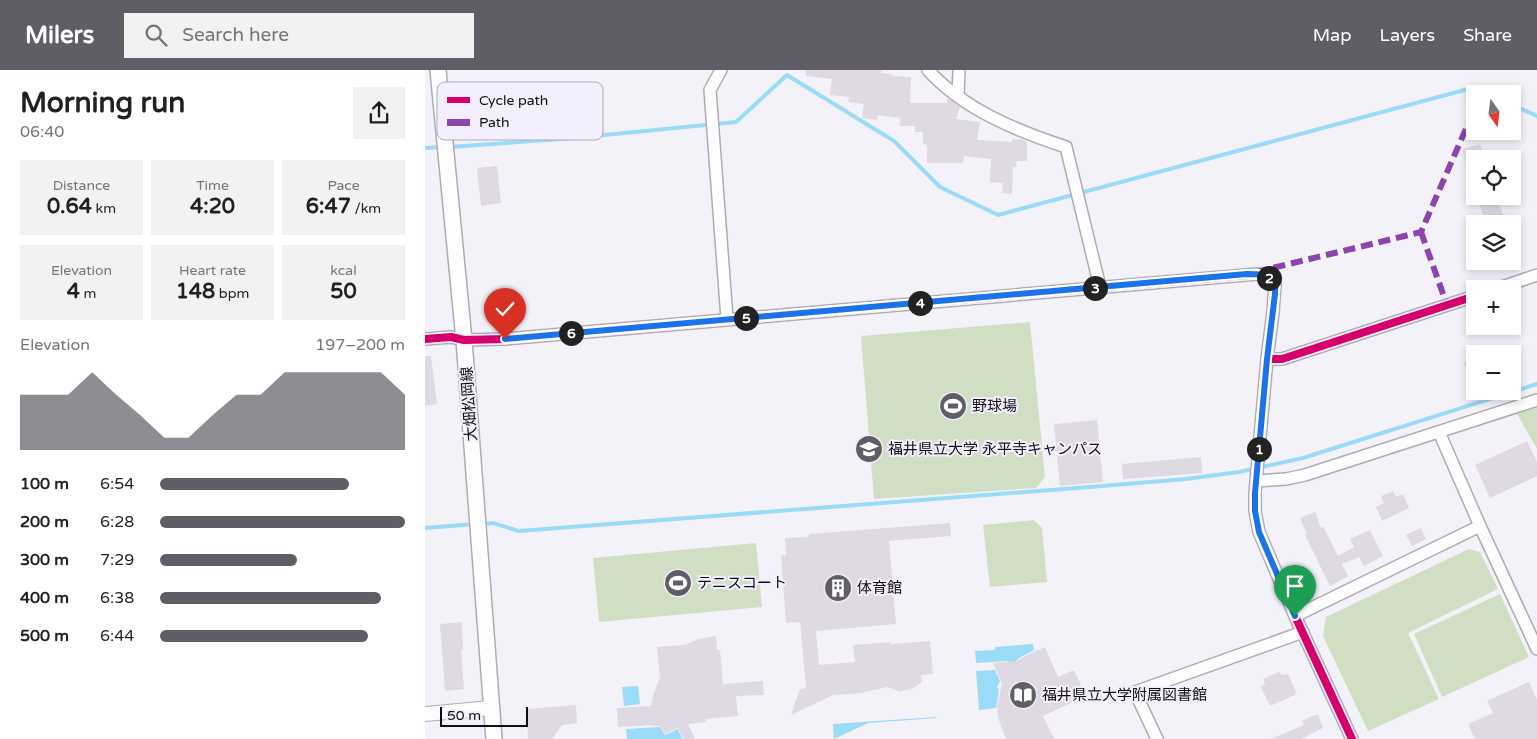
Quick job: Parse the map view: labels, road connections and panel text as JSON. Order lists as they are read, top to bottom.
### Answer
{
  "streets": {
    "main road": ["大畑松岡線"]
  },
  "places": {
    "sports": ["野球場", "テニスコート"],
    "school or university": ["福井県立大学 永平寺キャンパス"],
    "building": ["体育館"],
    "library": ["福井県立大学附属図書館"]
  },
  "legend": ["Cycle path", "Path"],
  "scale_bar": "50 m",
  "north": "bottom",
  "page": {
    "header": "Milers",
    "search": "Search here",
    "nav": ["Map", "Layers", "Share"],
    "heading": ["Morning run", "06:40"],
    "map_buttons": ["+", "−"],
    "stats": [
      ["Distance", "0.64 km"],
      ["Time", "4:20"],
      ["Pace", "6:47 /km"],
      ["Elevation", "4 m"],
      ["Heart rate", "148 bpm"],
      ["kcal", "50"]
    ],
    "pins": [
      "2",
      "3",
      "4",
      "5",
      "6",
      "1"
    ],
    "chart": ["Elevation", "197–200 m"],
    "list": [
      {
        "name": "100 m",
        "note": "6:54"
      },
      {
        "name": "200 m",
        "note": "6:28"
      },
      {
        "name": "300 m",
        "note": "7:29"
      },
      {
        "name": "400 m",
        "note": "6:38"
      },
      {
        "name": "500 m",
        "note": "6:44"
      }
    ],
    "scale": "50 m"
  }
}
